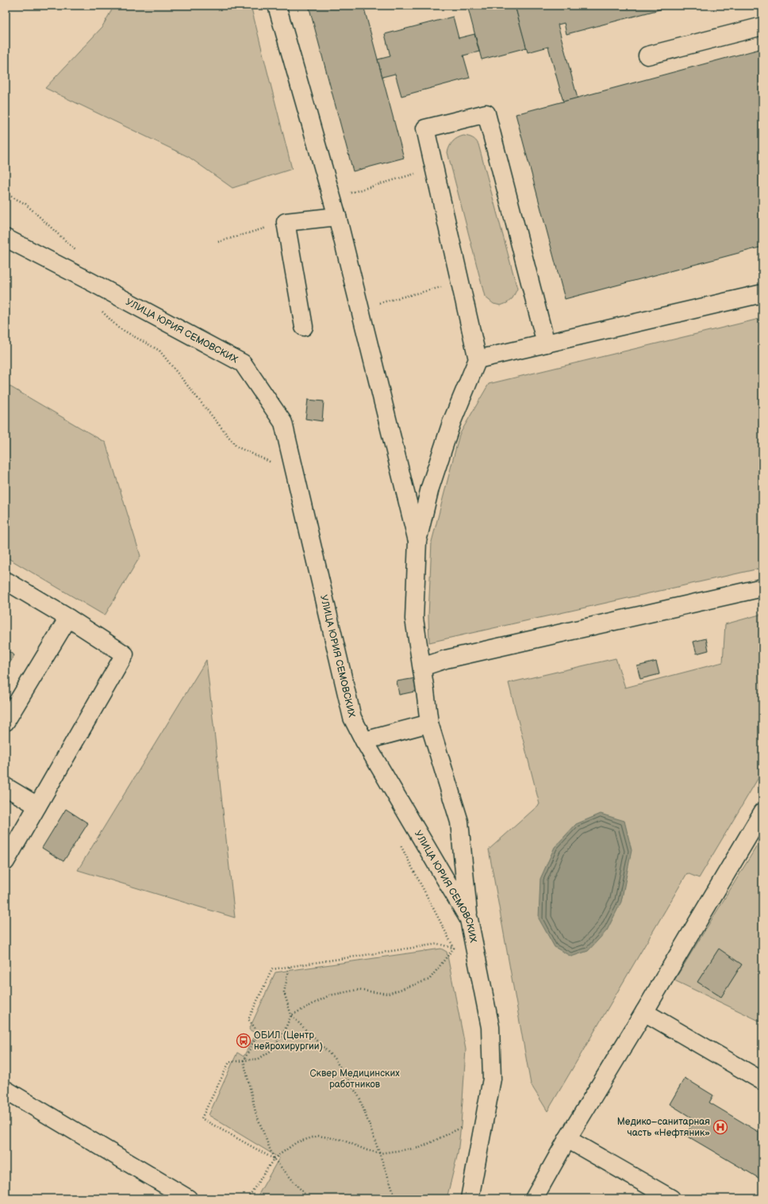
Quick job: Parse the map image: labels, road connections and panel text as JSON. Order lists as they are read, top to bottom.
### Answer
{
  "streets": {
    "street": ["УЛИЦА ЮРИЯ СЕМОВСКИХ"]
  },
  "parks": ["Сквер Медицинских работников"],
  "places": {
    "bus stop": ["ОБИЛ (Центр нейрохирургии)"],
    "hospital": ["Медико–санитарная часть «Нефтяник»"]
  }
}
